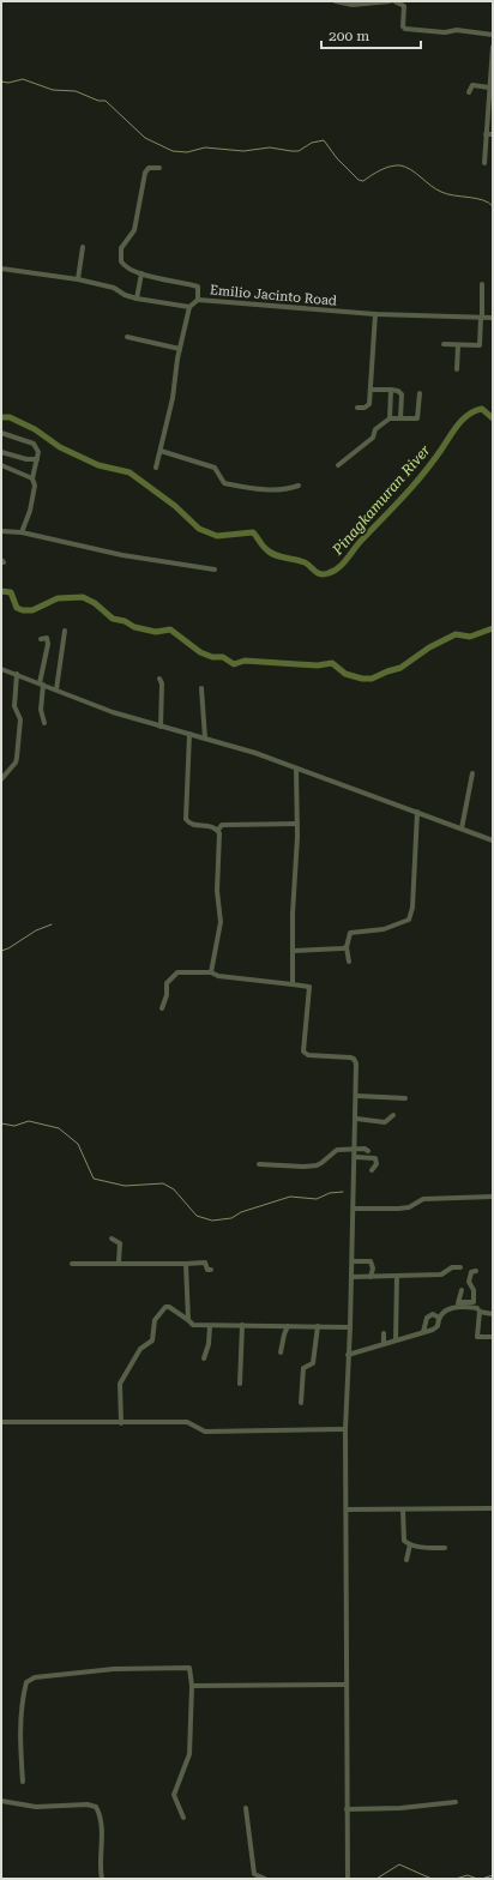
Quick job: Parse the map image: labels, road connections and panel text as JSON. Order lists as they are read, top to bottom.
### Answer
{
  "streets": {
    "street": ["Emilio Jacinto Road"]
  },
  "water": ["Pinagkamuran River"],
  "scale_bar": "200 m"
}
